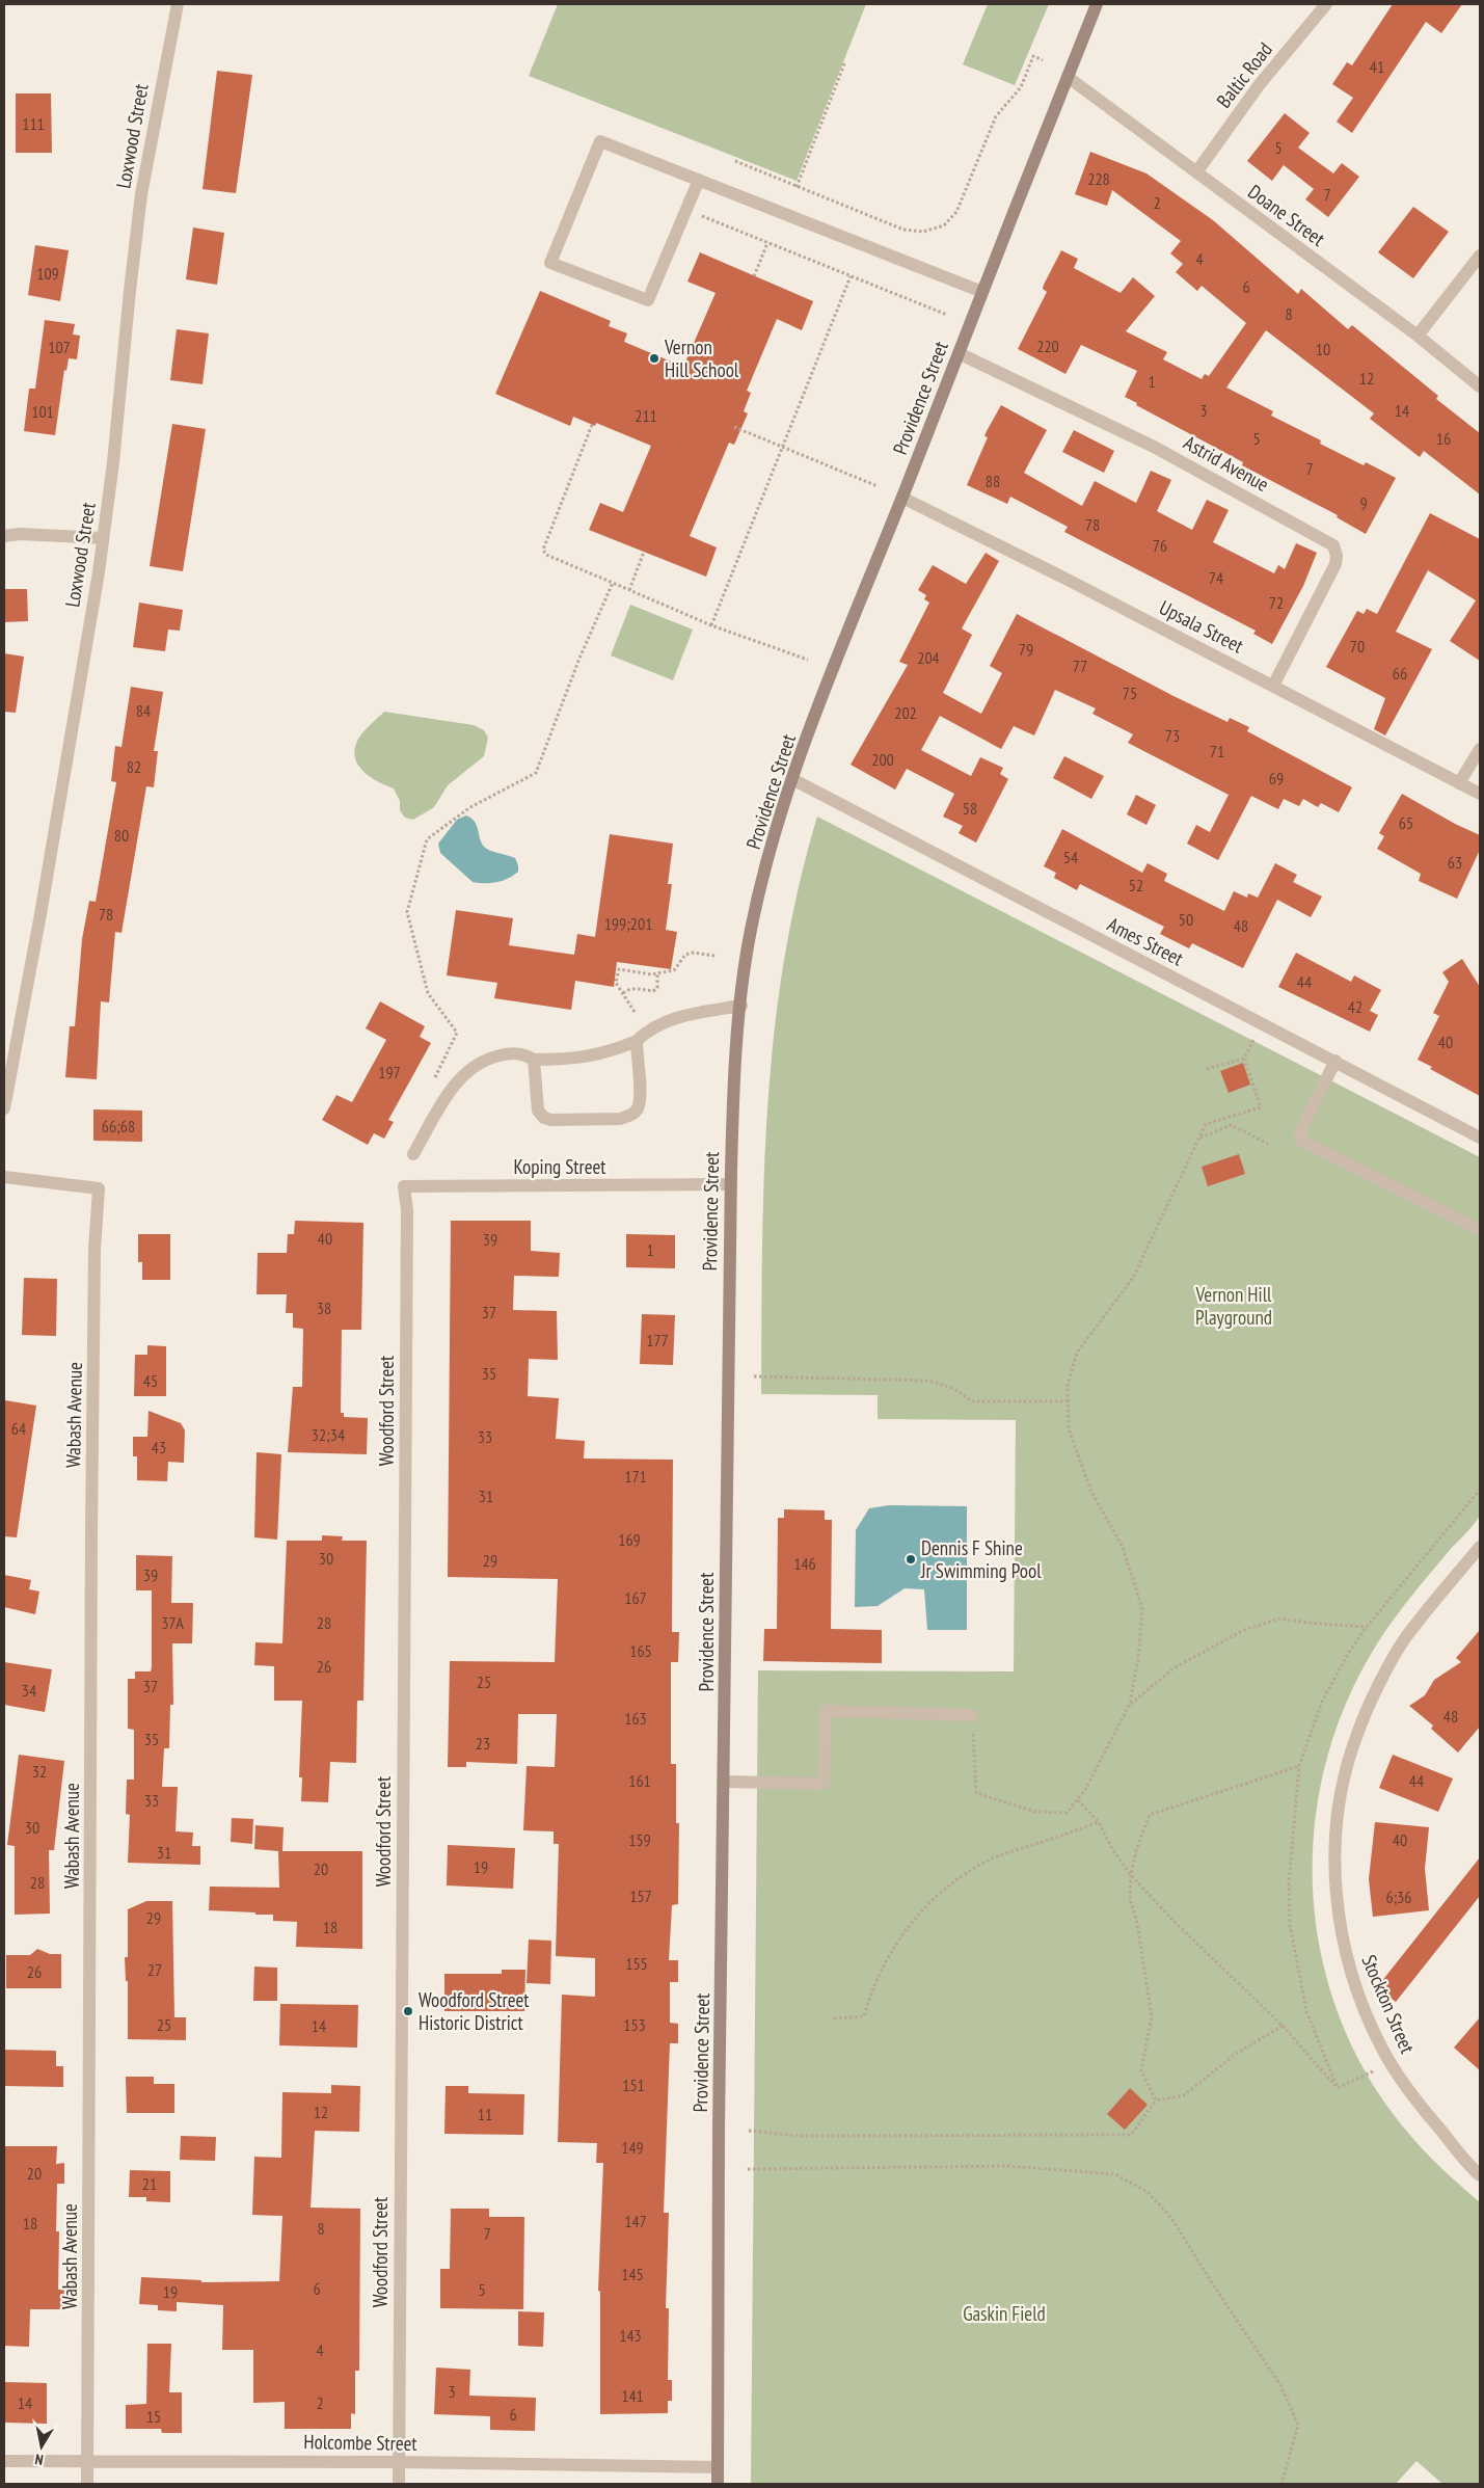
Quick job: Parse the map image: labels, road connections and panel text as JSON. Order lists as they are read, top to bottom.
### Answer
{
  "streets": {
    "main road": ["Providence Street"],
    "street": [
      "Baltic Road",
      "Loxwood Street",
      "Doane Street",
      "Astrid Avenue",
      "Upsala Street",
      "Ames Street",
      "Koping Street",
      "Woodford Street",
      "Wabash Avenue",
      "Stockton Street",
      "Holcombe Street"
    ]
  },
  "crossings": [
    ["Baltic Road", "Doane Street"],
    ["Doane Street", "Providence Street"],
    ["Providence Street", "Astrid Avenue"],
    ["Providence Street", "Upsala Street"],
    ["Providence Street", "Ames Street"],
    ["Providence Street", "Koping Street"],
    ["Providence Street", "Holcombe Street"],
    ["Astrid Avenue", "Upsala Street"],
    ["Koping Street", "Woodford Street"],
    ["Woodford Street", "Holcombe Street"],
    ["Wabash Avenue", "Holcombe Street"]
  ],
  "parks": ["Vernon Hill Playground", "Gaskin Field"],
  "places": ["Vernon Hill School", "Dennis F Shine Jr Swimming Pool", "Woodford Street Historic District"],
  "house_numbers": [
    "41",
    "111",
    "5",
    "228",
    "7",
    "2",
    "4",
    "109",
    "6",
    "8",
    "220",
    "107",
    "10",
    "12",
    "1",
    "3",
    "14",
    "101",
    "211",
    "5",
    "16",
    "7",
    "88",
    "9",
    "78",
    "76",
    "74",
    "72",
    "70",
    "79",
    "204",
    "77",
    "66",
    "75",
    "84",
    "202",
    "73",
    "71",
    "200",
    "82",
    "69",
    "58",
    "65",
    "80",
    "54",
    "63",
    "52",
    "78",
    "50",
    "199;201",
    "48",
    "44",
    "42",
    "40",
    "197",
    "66;68",
    "40",
    "39",
    "1",
    "38",
    "37",
    "177",
    "35",
    "45",
    "64",
    "32;34",
    "33",
    "43",
    "171",
    "31",
    "169",
    "30",
    "29",
    "146",
    "39",
    "167",
    "37A",
    "28",
    "165",
    "26",
    "25",
    "37",
    "34",
    "48",
    "163",
    "35",
    "23",
    "32",
    "161",
    "44",
    "33",
    "30",
    "159",
    "40",
    "31",
    "19",
    "20",
    "28",
    "157",
    "6;36",
    "29",
    "18",
    "155",
    "27",
    "26",
    "25",
    "153",
    "14",
    "151",
    "12",
    "11",
    "149",
    "20",
    "21",
    "147",
    "18",
    "8",
    "7",
    "145",
    "6",
    "5",
    "19",
    "143",
    "4",
    "3",
    "141",
    "14",
    "2",
    "6",
    "15"
  ],
  "north": "bottom"
}
